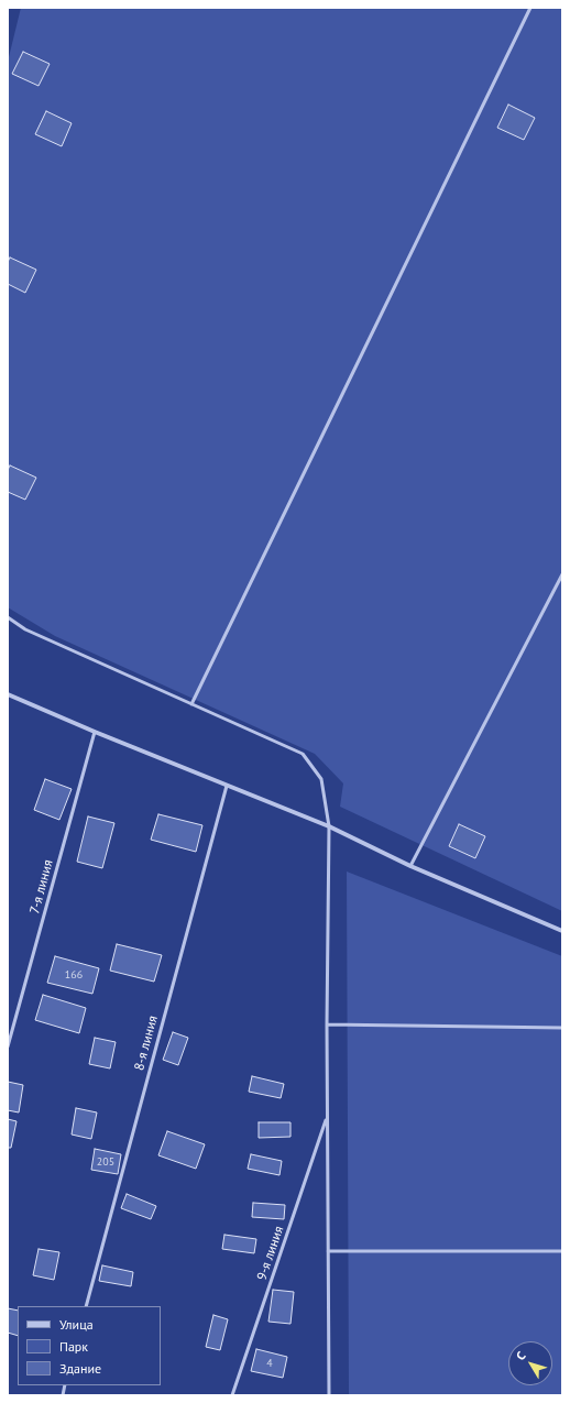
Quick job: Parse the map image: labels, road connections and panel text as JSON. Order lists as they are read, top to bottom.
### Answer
{
  "streets": {
    "lane": ["7-я линия", "8-я линия", "9-я линия"]
  },
  "house_numbers": ["166", "205", "4"],
  "legend": ["Улица", "Парк", "Здание"],
  "north": "top left"
}
